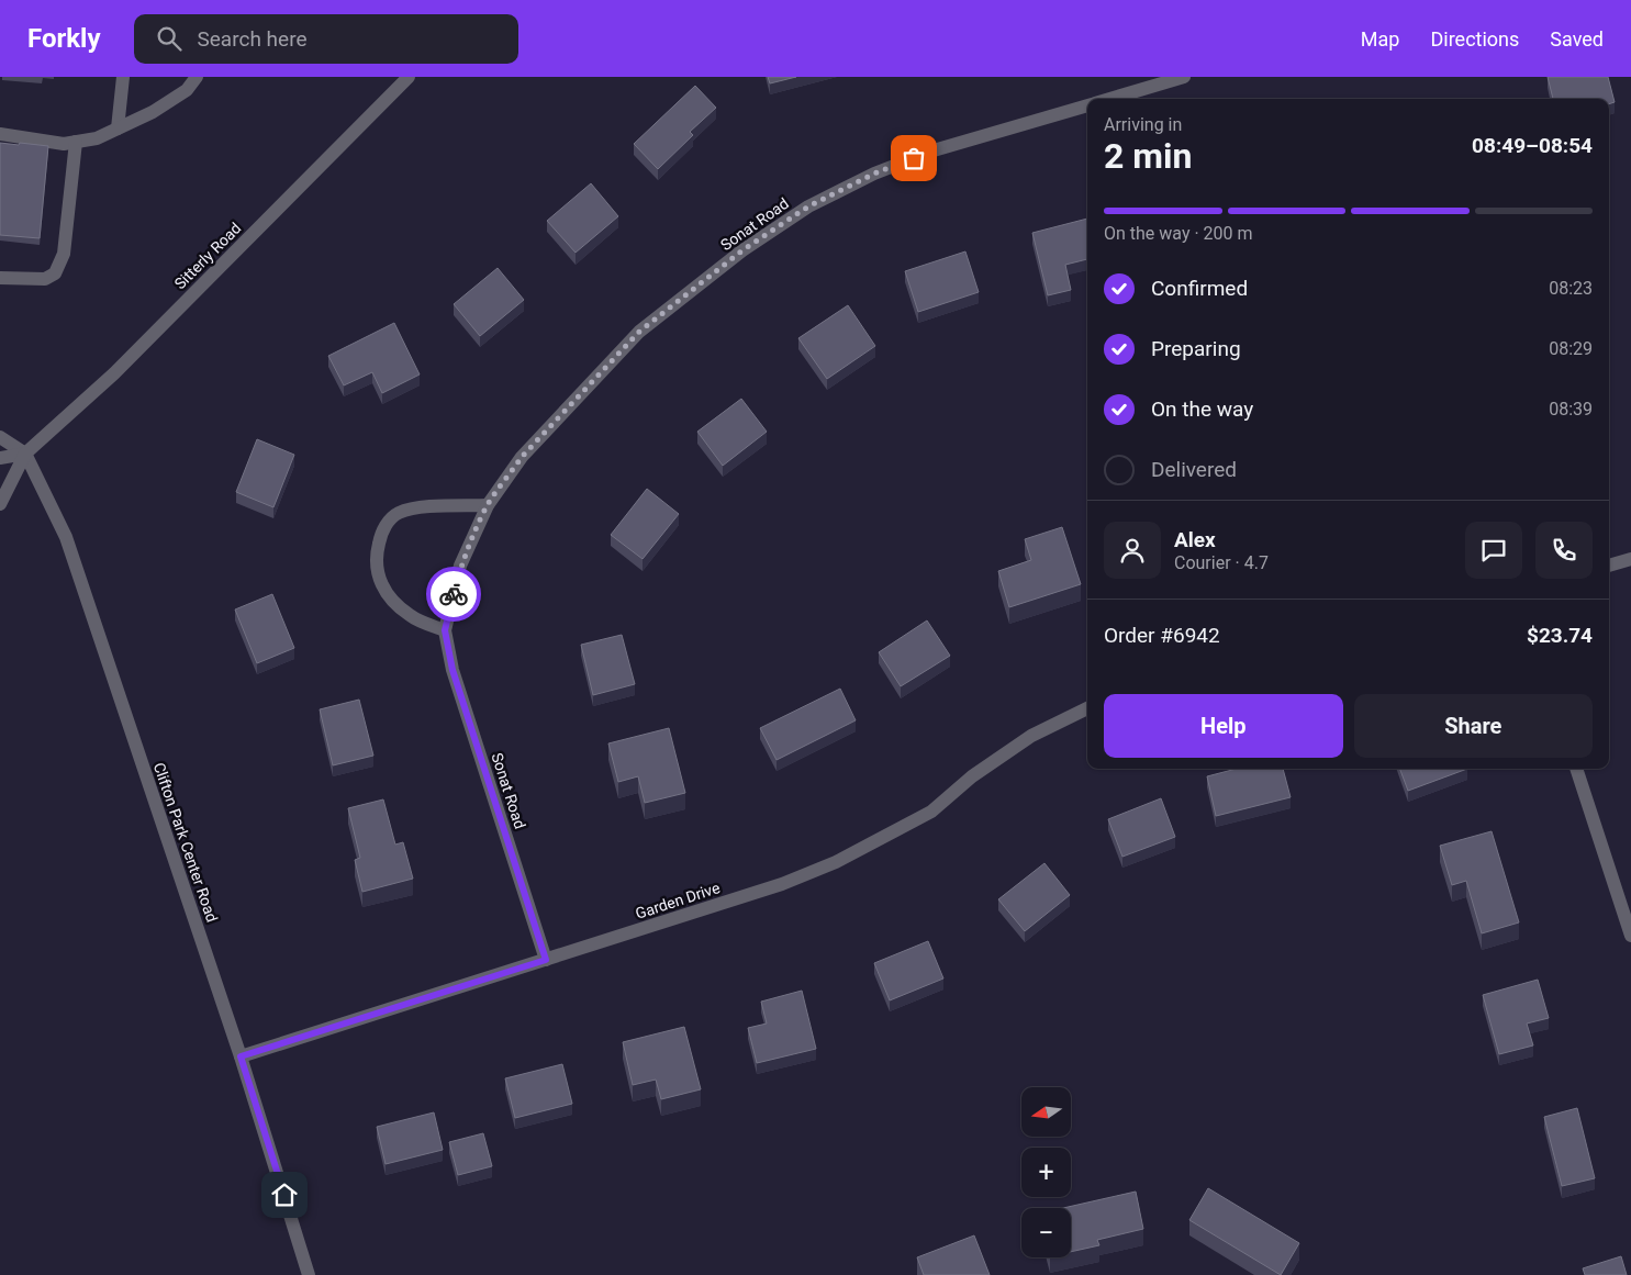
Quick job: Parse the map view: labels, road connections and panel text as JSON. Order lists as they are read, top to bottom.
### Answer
{
  "streets": {
    "street": [
      "Sonat Road",
      "Sitterly Road",
      "Clifton Park Center Road",
      "Garden Drive"
    ]
  },
  "crossings": [
    ["Sonat Road", "Garden Drive"],
    ["Sitterly Road", "Clifton Park Center Road"],
    ["Clifton Park Center Road", "Garden Drive"]
  ],
  "north": "left",
  "page": {
    "header": "Forkly",
    "search": "Search here",
    "nav": ["Map", "Directions", "Saved"],
    "heading": ["2 min", "Arriving in", "08:49–08:54"],
    "panel": [
      "Alex",
      "Courier · 4.7",
      "Order #6942",
      "$23.74"
    ],
    "bar": "On the way · 200 m",
    "list": [
      ["Confirmed", "08:23"],
      ["Preparing", "08:29"],
      ["On the way", "08:39"],
      "Delivered"
    ],
    "buttons": ["Help", "Share"],
    "map_buttons": ["+", "−"]
  }
}
